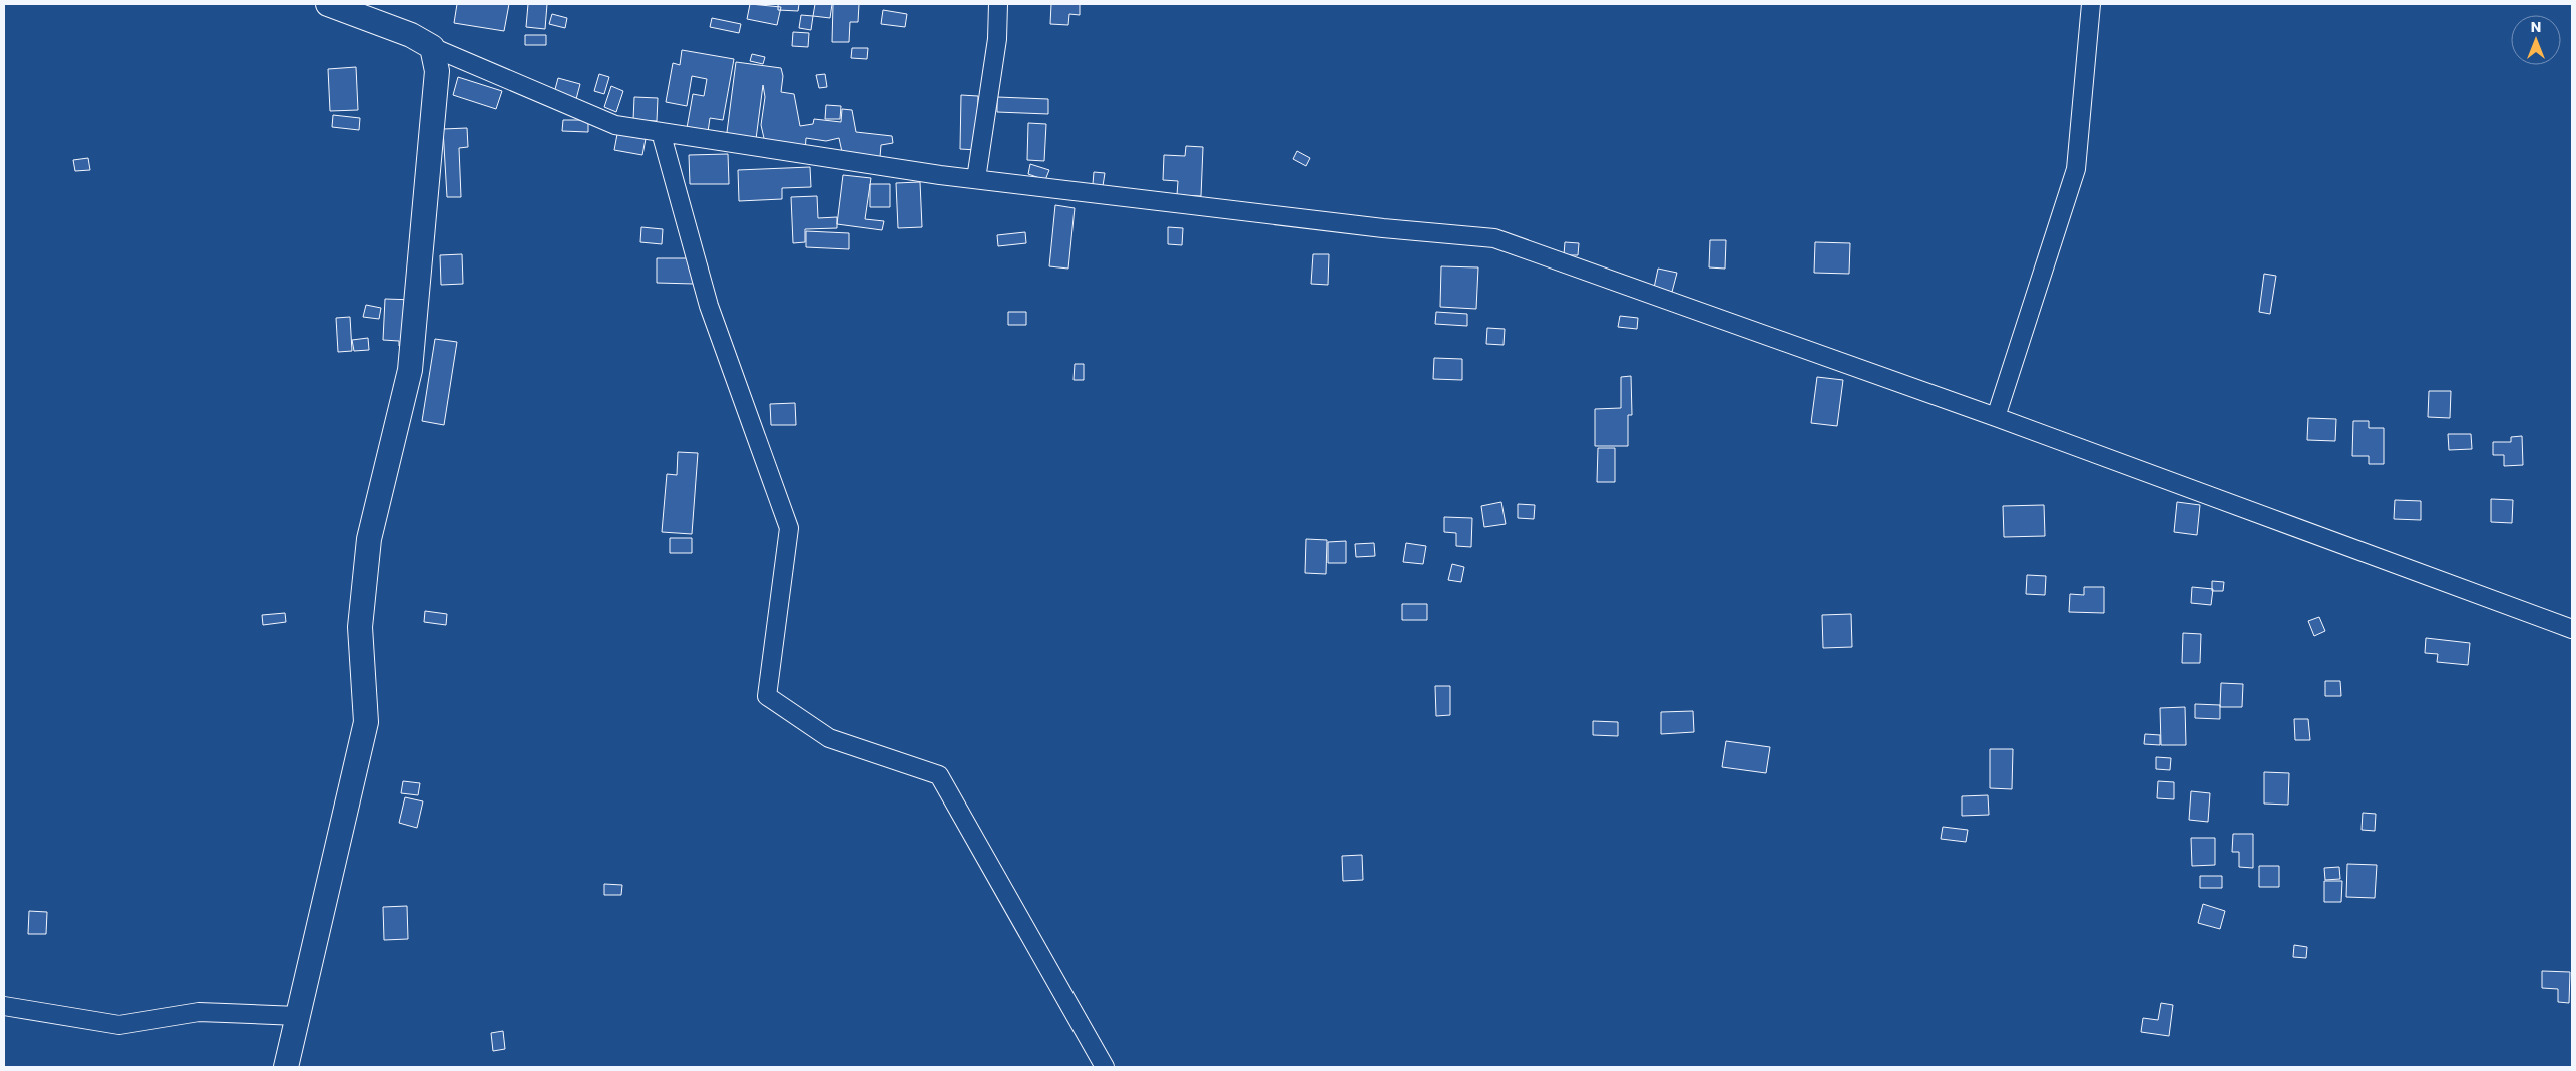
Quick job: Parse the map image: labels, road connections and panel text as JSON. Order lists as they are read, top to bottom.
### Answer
{
  "north": "top"
}
